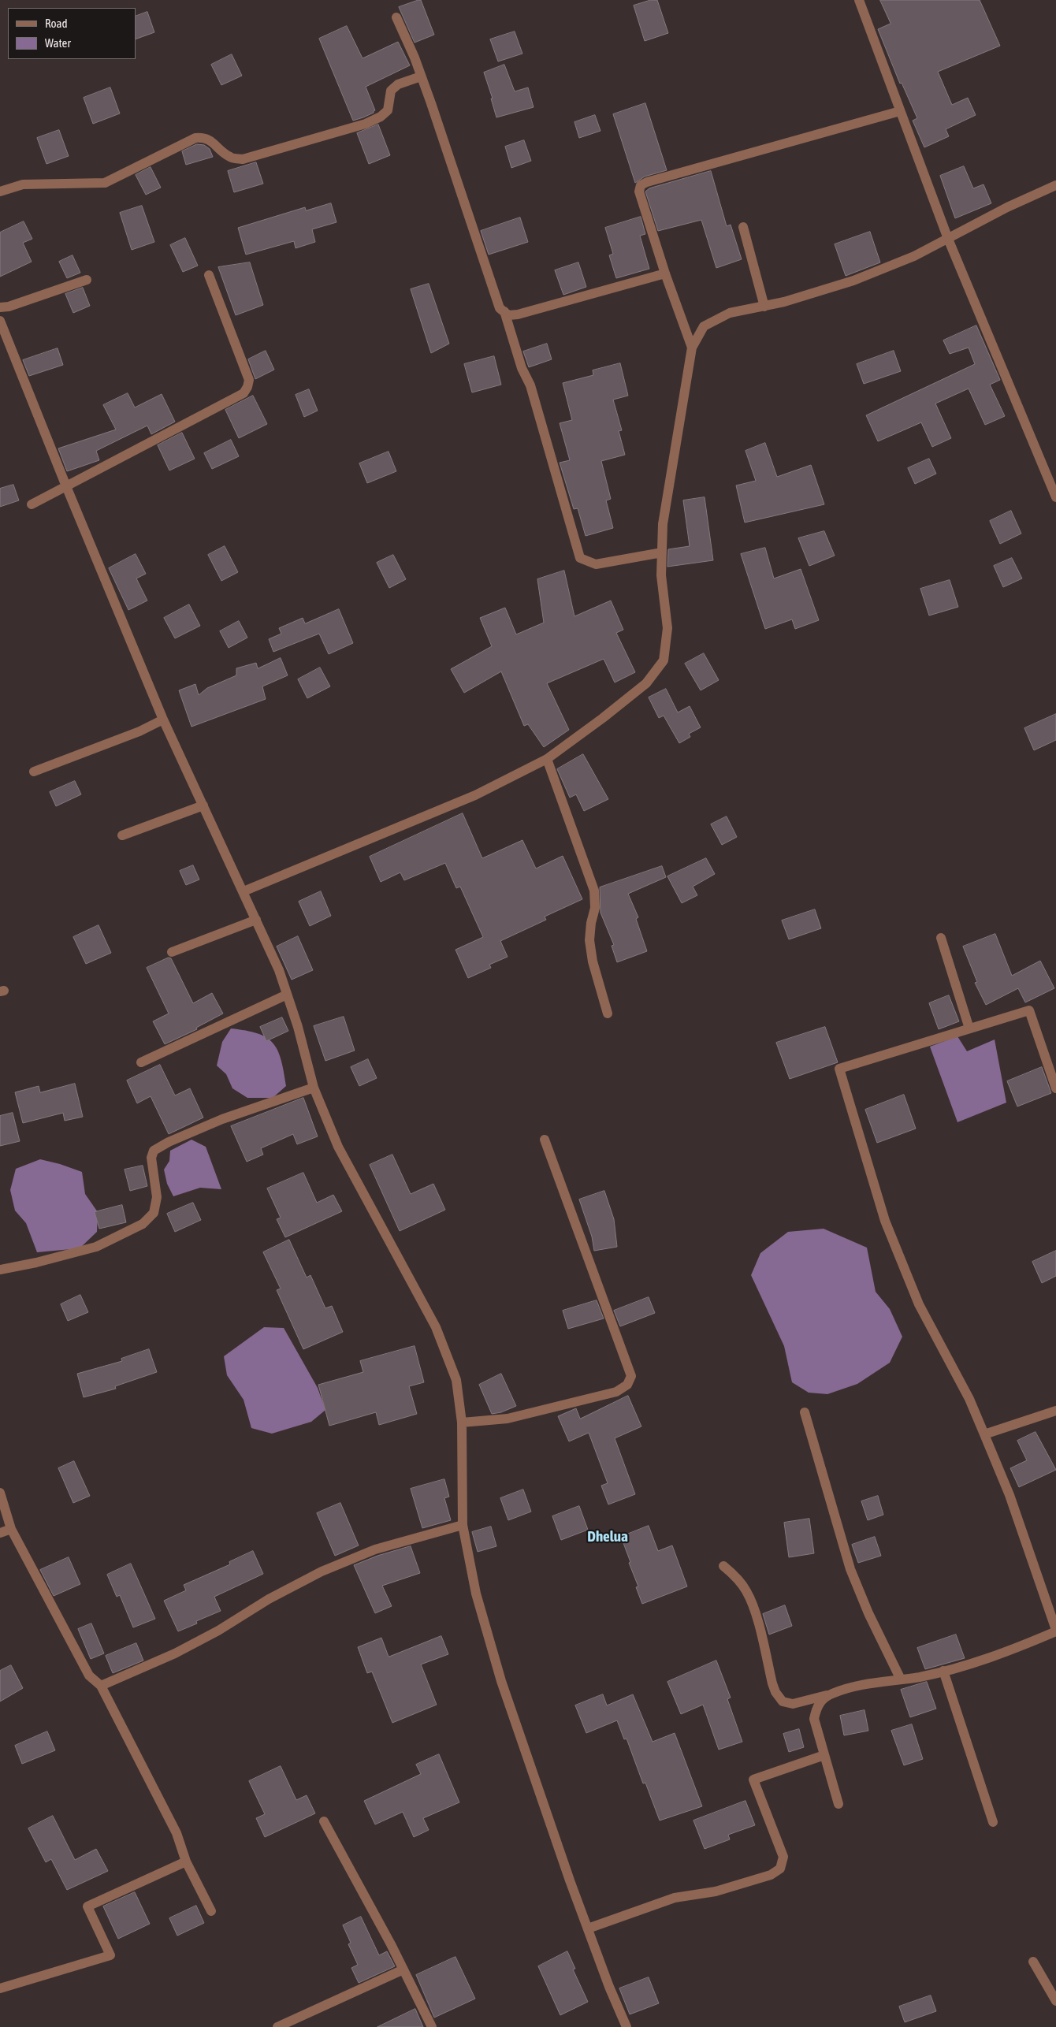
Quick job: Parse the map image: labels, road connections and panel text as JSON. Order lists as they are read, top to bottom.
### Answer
{
  "districts": ["Dhelua"],
  "legend": ["Road", "Water"]
}
